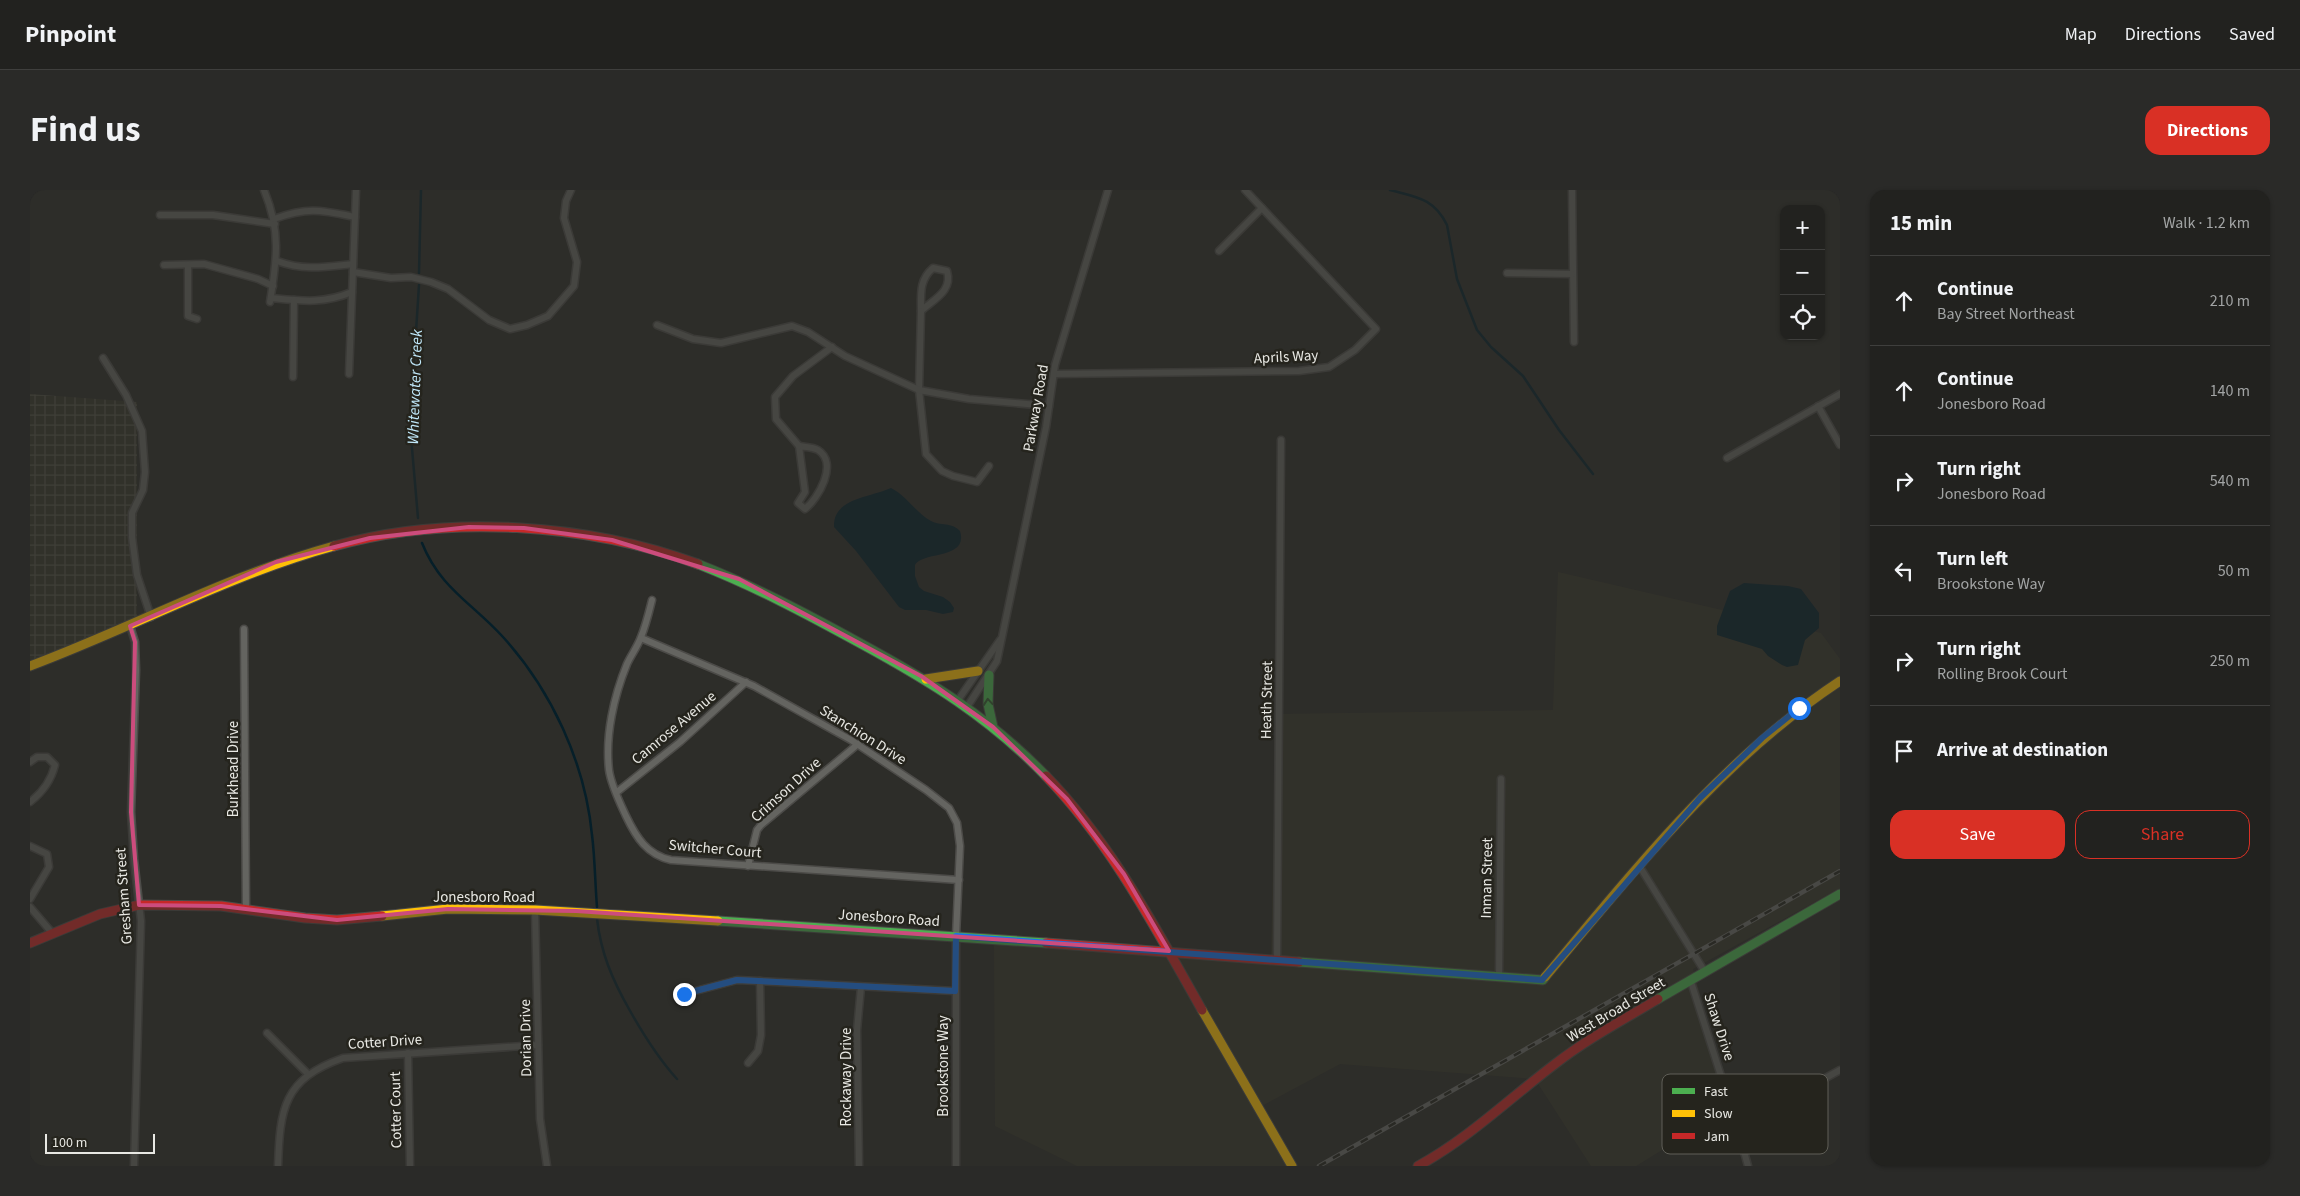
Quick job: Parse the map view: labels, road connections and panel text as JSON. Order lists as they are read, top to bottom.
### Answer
{
  "streets": {
    "main road": ["Jonesboro Road", "West Broad Street"],
    "street": [
      "Aprils Way",
      "Parkway Road",
      "Heath Street",
      "Camrose Avenue",
      "Stanchion Drive",
      "Burkhead Drive",
      "Crimson Drive",
      "Switcher Court",
      "Inman Street",
      "Gresham Street",
      "Shaw Drive",
      "Dorian Drive",
      "Cotter Drive",
      "Brookstone Way",
      "Rockaway Drive",
      "Cotter Court"
    ]
  },
  "crossings": [
    ["Aprils Way", "Parkway Road"],
    ["Heath Street", "Jonesboro Road"],
    ["Camrose Avenue", "Stanchion Drive"],
    ["Camrose Avenue", "Switcher Court"],
    ["Stanchion Drive", "Crimson Drive"],
    ["Stanchion Drive", "Switcher Court"],
    ["Stanchion Drive", "Jonesboro Road"],
    ["Stanchion Drive", "Brookstone Way"],
    ["Burkhead Drive", "Jonesboro Road"],
    ["Crimson Drive", "Switcher Court"],
    ["Inman Street", "Jonesboro Road"],
    ["Gresham Street", "Jonesboro Road"],
    ["Jonesboro Road", "Dorian Drive"],
    ["Jonesboro Road", "Brookstone Way"],
    ["West Broad Street", "Shaw Drive"],
    ["Dorian Drive", "Cotter Drive"],
    ["Cotter Drive", "Cotter Court"]
  ],
  "water": ["Whitewater Creek"],
  "legend": ["Fast", "Slow", "Jam"],
  "scale_bar": "100 m",
  "page": {
    "header": "Pinpoint",
    "nav": ["Map", "Directions", "Saved"],
    "title": "Find us",
    "buttons": [
      "Directions",
      ["Save", "Share"]
    ],
    "heading": ["15 min", "Walk · 1.2 km"],
    "map_buttons": ["+", "−"],
    "list": [
      ["Continue", "Bay Street Northeast", "210 m"],
      ["Continue", "Jonesboro Road", "140 m"],
      ["Turn right", "Jonesboro Road", "540 m"],
      ["Turn left", "Brookstone Way", "50 m"],
      ["Turn right", "Rolling Brook Court", "250 m"],
      "Arrive at destination"
    ],
    "scale": "100 m"
  }
}
